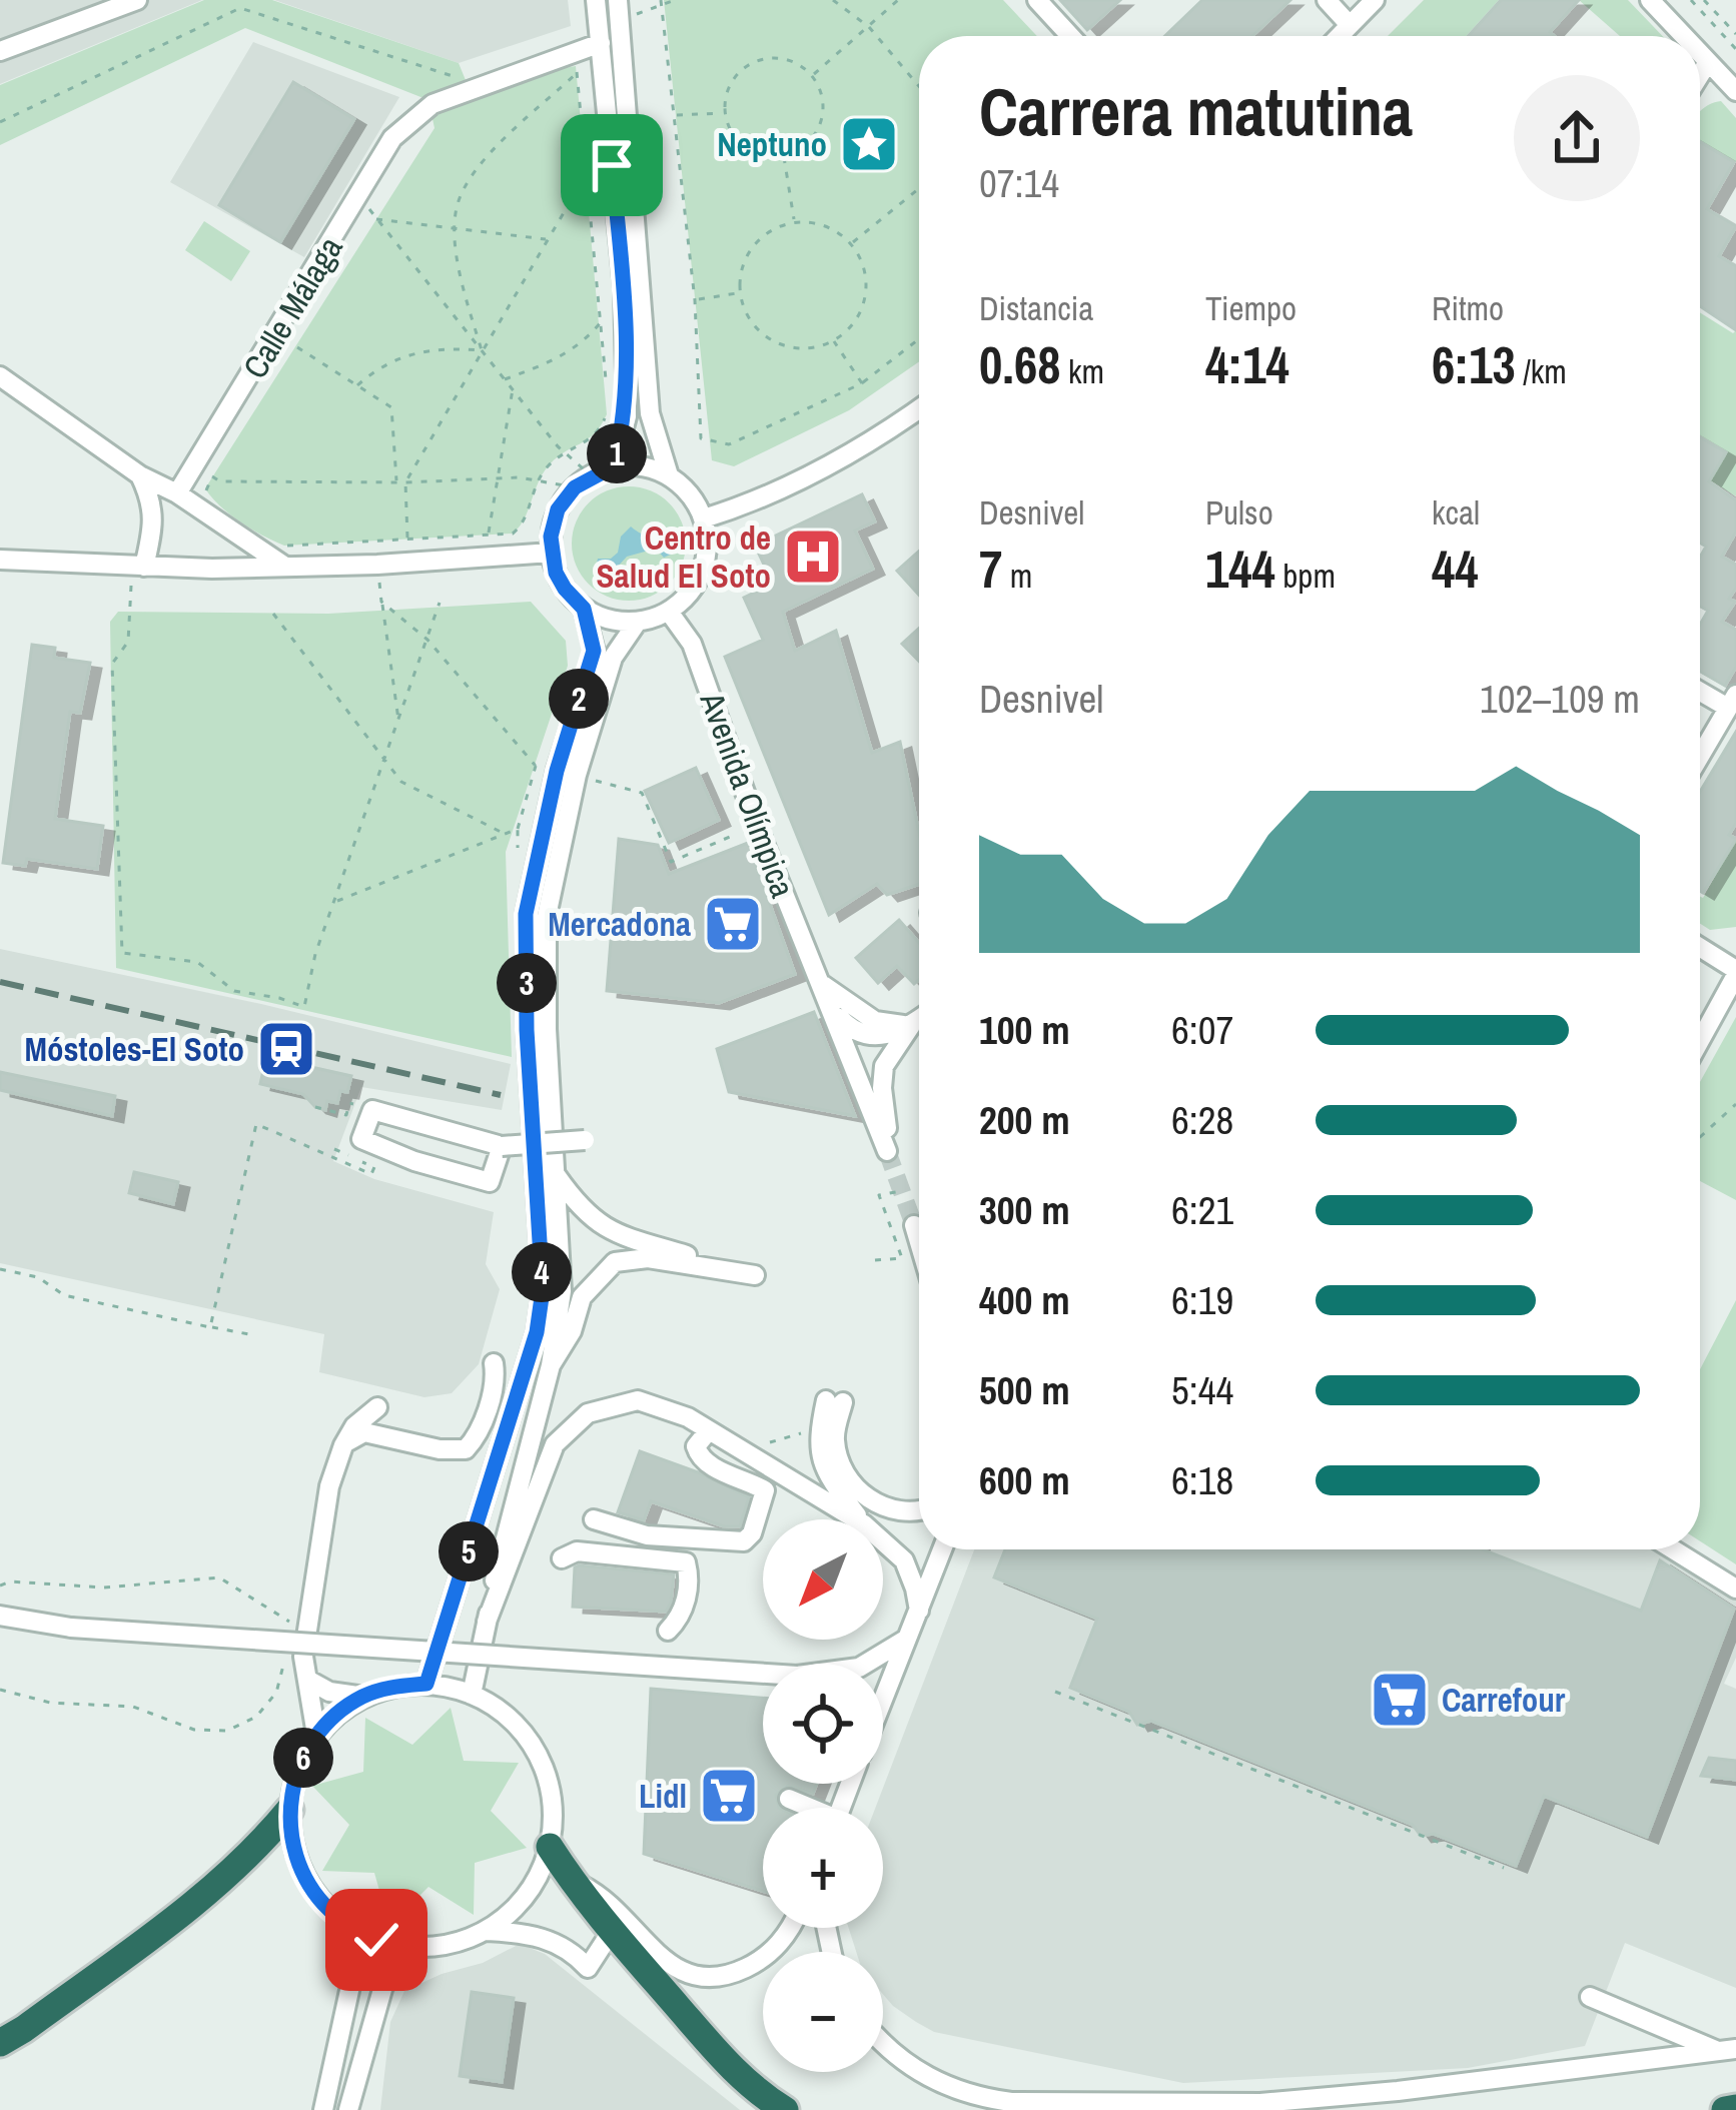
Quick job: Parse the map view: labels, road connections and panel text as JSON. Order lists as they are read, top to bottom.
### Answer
{
  "streets": {
    "street": ["Calle Málaga", "Avenida Olímpica"]
  },
  "places": {
    "place": ["Neptuno"],
    "hospital": ["Centro de Salud El Soto"],
    "supermarket": ["Mercadona", "Carrefour", "Lidl"],
    "station": ["Móstoles-El Soto"]
  },
  "north": "bottom left",
  "page": {
    "heading": ["Carrera matutina", "07:14"],
    "stats": [
      ["Distancia", "0.68 km"],
      ["Tiempo", "4:14"],
      ["Ritmo", "6:13 /km"],
      ["Desnivel", "7 m"],
      ["Pulso", "144 bpm"],
      ["kcal", "44"]
    ],
    "pins": [
      "1",
      "2",
      "3",
      "4",
      "5",
      "6"
    ],
    "chart": ["Desnivel", "102–109 m"],
    "list": [
      {
        "name": "100 m",
        "note": "6:07"
      },
      {
        "name": "200 m",
        "note": "6:28"
      },
      {
        "name": "300 m",
        "note": "6:21"
      },
      {
        "name": "400 m",
        "note": "6:19"
      },
      {
        "name": "500 m",
        "note": "5:44"
      },
      {
        "name": "600 m",
        "note": "6:18"
      }
    ],
    "map_buttons": ["+", "−"]
  }
}
